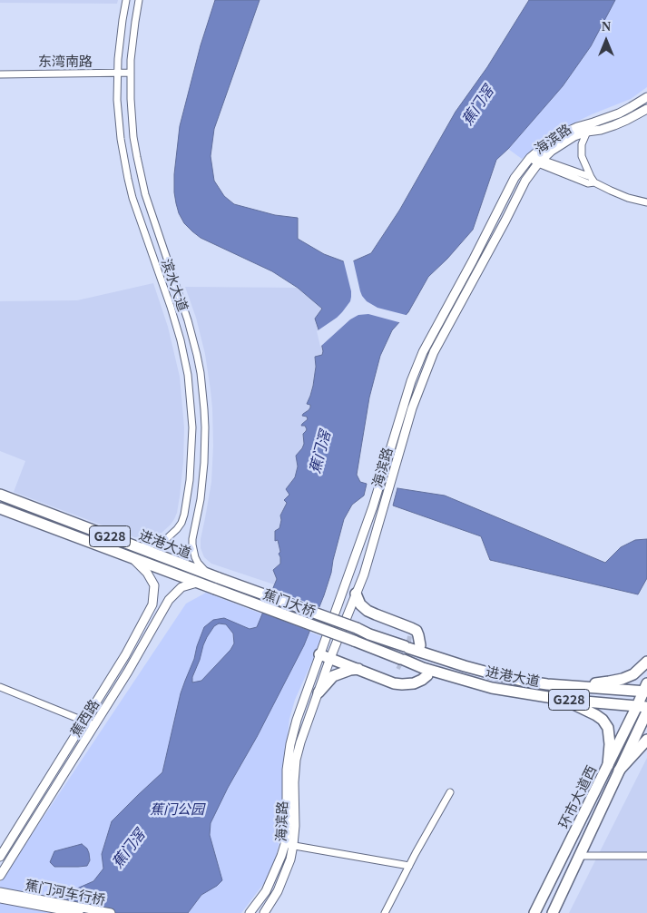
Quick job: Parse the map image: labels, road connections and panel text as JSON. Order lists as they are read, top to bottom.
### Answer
{
  "streets": {
    "main road": [
      "G228",
      "进港大道",
      "蕉门大桥",
      "环市大道西"
    ],
    "street": [
      "东湾南路",
      "海滨路",
      "滨水大道",
      "蕉西路",
      "蕉门河车行桥"
    ]
  },
  "crossings": [
    ["东湾南路", "滨水大道"],
    ["滨水大道", "进港大道"],
    ["进港大道", "蕉门大桥"],
    ["进港大道", "蕉西路"],
    ["进港大道", "环市大道西"]
  ],
  "water": ["蕉门滘"],
  "parks": ["蕉门公园"],
  "north": "top"
}
